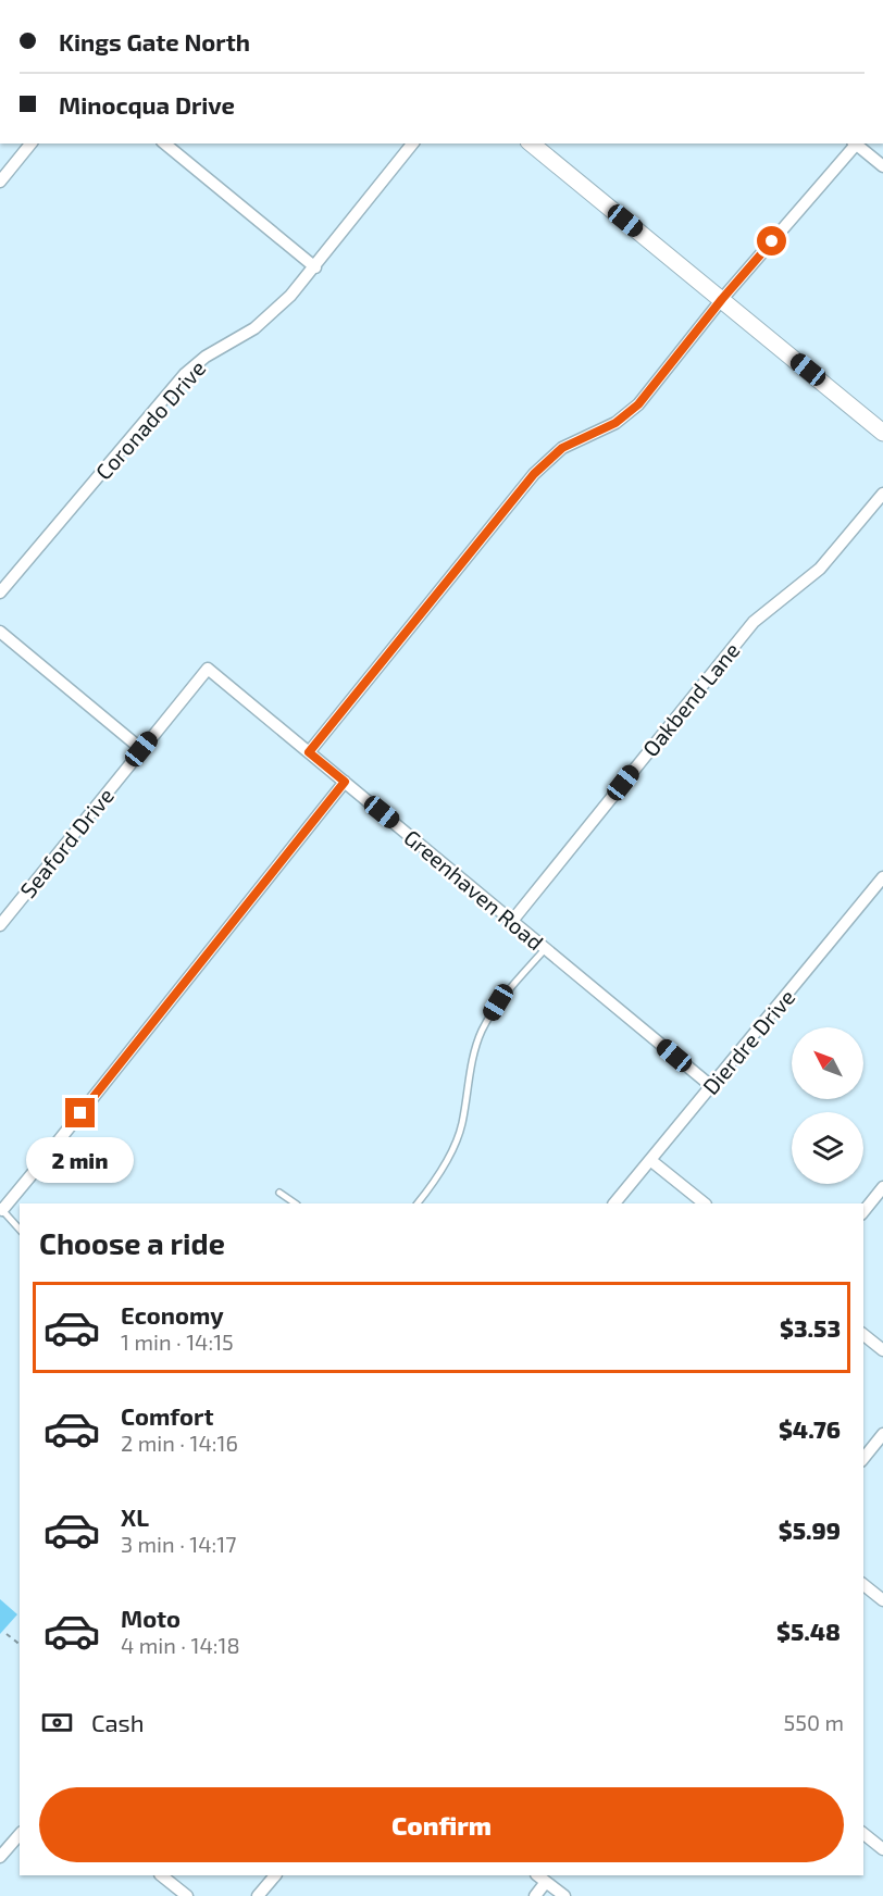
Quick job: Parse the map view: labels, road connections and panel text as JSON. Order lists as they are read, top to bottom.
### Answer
{
  "streets": {
    "street": [
      "Coronado Drive",
      "Oakbend Lane",
      "Seaford Drive",
      "Greenhaven Road",
      "Dierdre Drive"
    ]
  },
  "crossings": [
    ["Oakbend Lane", "Greenhaven Road"],
    ["Seaford Drive", "Greenhaven Road"],
    ["Greenhaven Road", "Dierdre Drive"]
  ],
  "north": "top left",
  "page": {
    "banner": ["Kings Gate North", "Minocqua Drive"],
    "bubble": "2 min",
    "heading": "Choose a ride",
    "list": [
      {
        "name": "Economy",
        "note": "1 min · 14:15",
        "value": "$3.53"
      },
      {
        "name": "Comfort",
        "note": "2 min · 14:16",
        "value": "$4.76"
      },
      {
        "name": "XL",
        "note": "3 min · 14:17",
        "value": "$5.99"
      },
      {
        "name": "Moto",
        "note": "4 min · 14:18",
        "value": "$5.48"
      }
    ],
    "pay": ["Cash", "550 m"],
    "buttons": "Confirm"
  }
}
